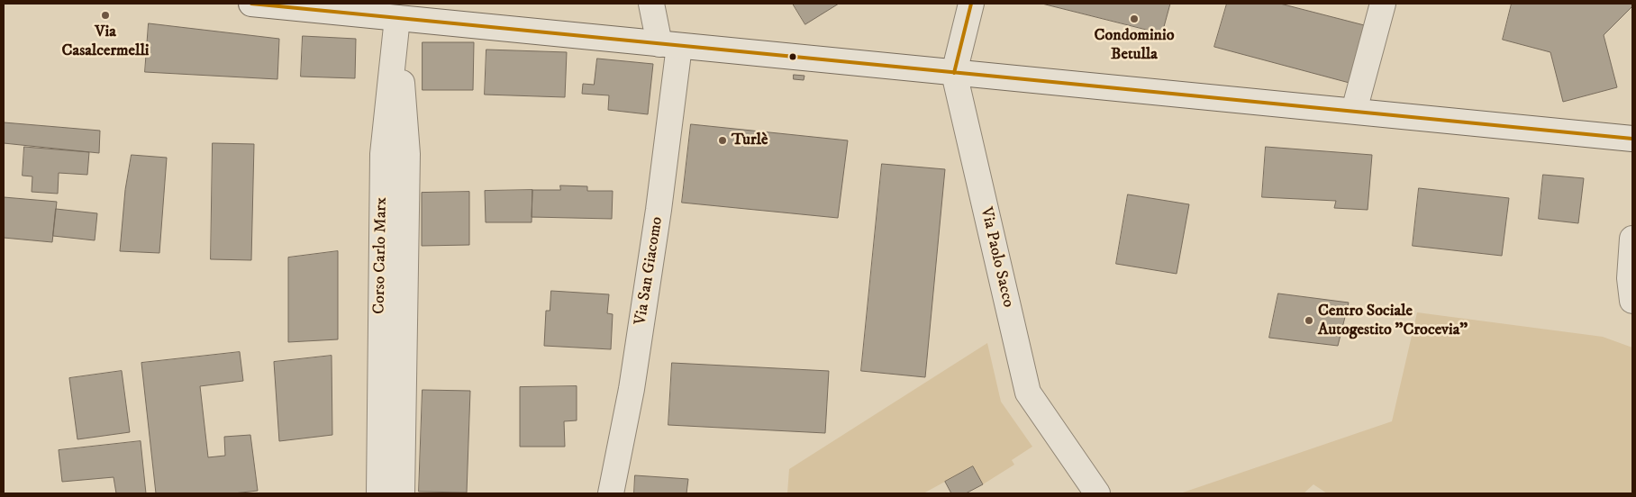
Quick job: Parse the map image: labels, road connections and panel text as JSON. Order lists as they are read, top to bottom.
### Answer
{
  "streets": {
    "street": ["Corso Carlo Marx", "Via Paolo Sacco", "Via San Giacomo"]
  },
  "places": [
    "Via Casalcermelli",
    "Condominio Betulla",
    "Turlè",
    "Centro Sociale Autogestito \"Crocevia\""
  ]
}
